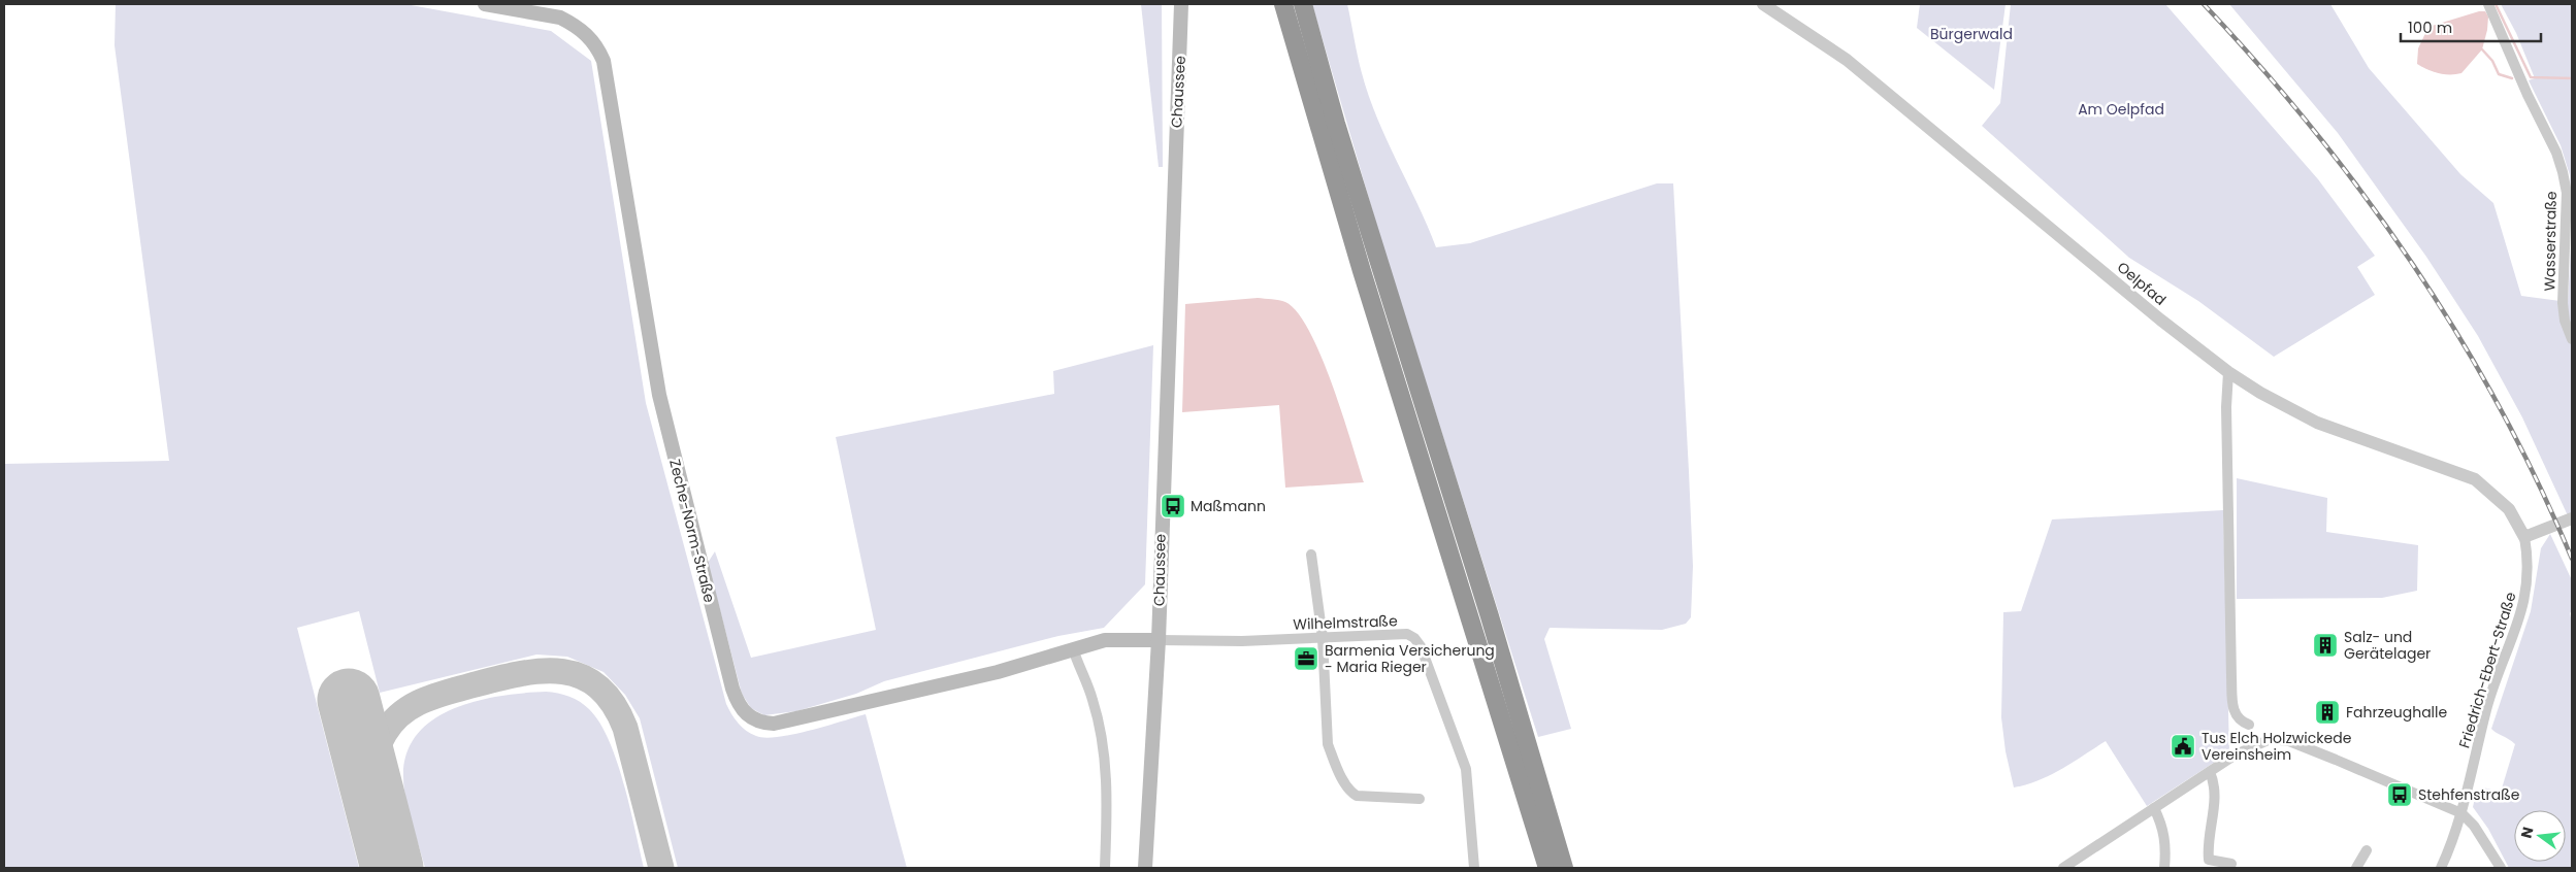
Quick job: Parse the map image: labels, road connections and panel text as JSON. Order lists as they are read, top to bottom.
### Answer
{
  "streets": {
    "main road": ["Chaussee", "Zeche-Norm-Straße"],
    "street": [
      "Wasserstraße",
      "Oelpfad",
      "Wilhelmstraße",
      "Friedrich-Ebert-Straße"
    ]
  },
  "crossings": [
    ["Chaussee", "Zeche-Norm-Straße"],
    ["Chaussee", "Wilhelmstraße"],
    ["Oelpfad", "Friedrich-Ebert-Straße"],
    ["Zeche-Norm-Straße", "Wilhelmstraße"]
  ],
  "parks": ["Bürgerwald", "Am Oelpfad"],
  "places": {
    "bus stop": ["Maßmann", "Stehfenstraße"],
    "building": ["Salz- und Gerätelager", "Fahrzeughalle"],
    "office": ["Barmenia Versicherung - Maria Rieger"],
    "public building": ["Tus Elch Holzwickede Vereinsheim"]
  },
  "scale_bar": "100 m",
  "north": "left"
}
